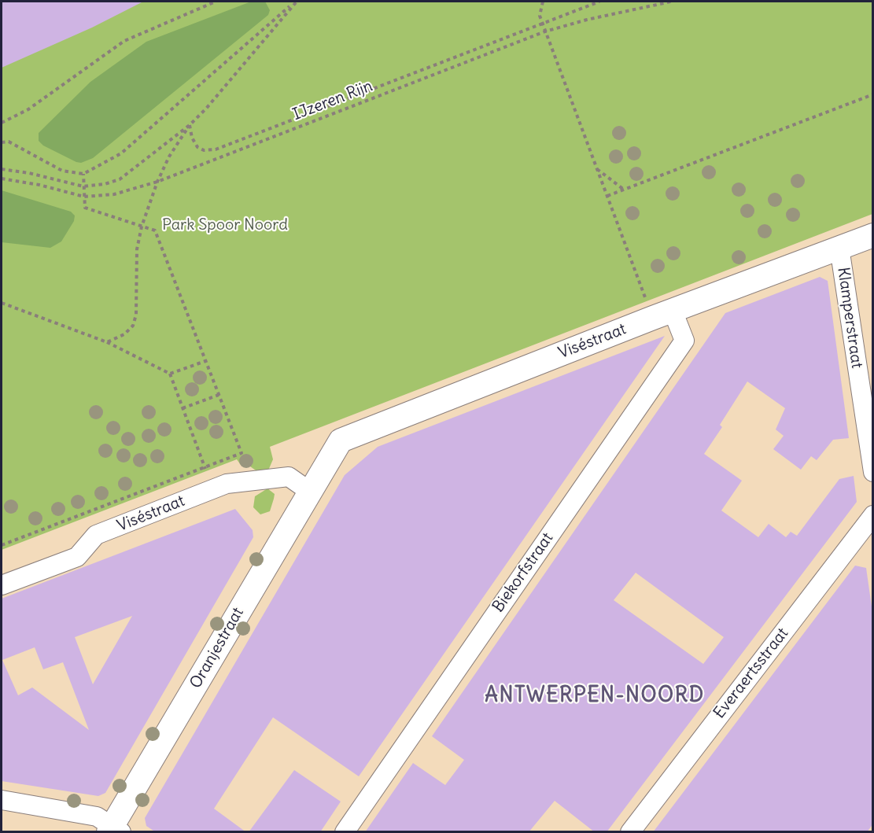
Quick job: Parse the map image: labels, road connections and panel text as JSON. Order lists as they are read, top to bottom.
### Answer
{
  "streets": {
    "street": [
      "Klamperstraat",
      "Viséstraat",
      "Biekorfstraat",
      "Oranjestraat",
      "Everaertsstraat"
    ],
    "path": ["IJzeren Rijn"]
  },
  "crossings": [
    ["Klamperstraat", "Viséstraat"],
    ["Viséstraat", "Biekorfstraat"],
    ["Viséstraat", "Oranjestraat"]
  ],
  "districts": ["ANTWERPEN-NOORD"],
  "parks": ["Park Spoor Noord"]
}
